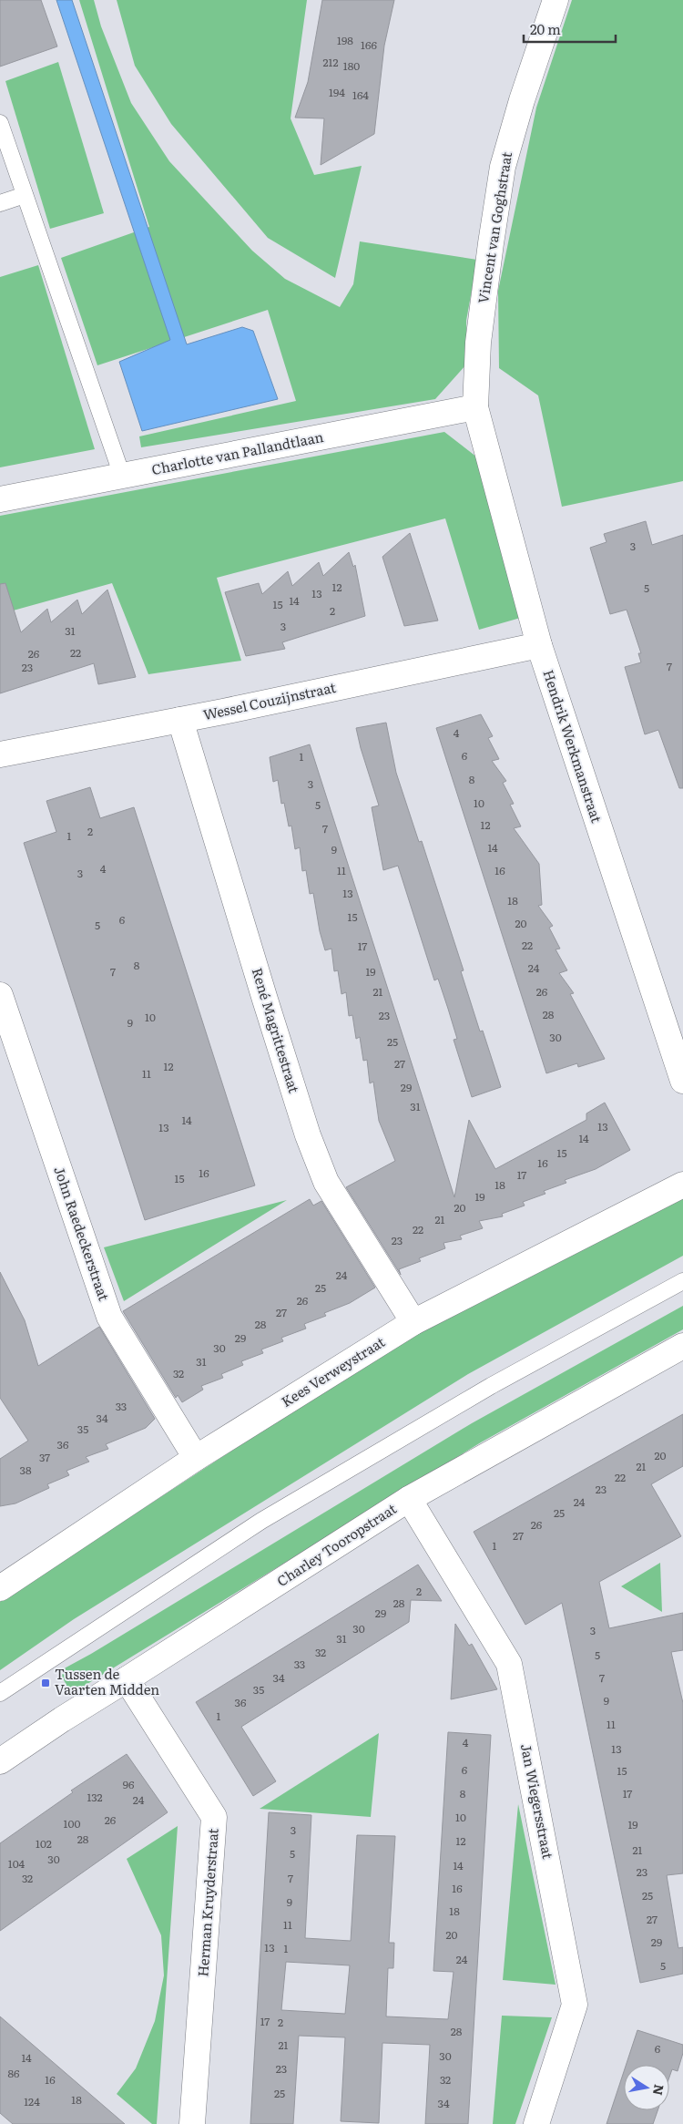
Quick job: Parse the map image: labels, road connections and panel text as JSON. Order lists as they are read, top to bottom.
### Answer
{
  "streets": {
    "street": [
      "Vincent van Goghstraat",
      "Charlotte van Pallandtlaan",
      "Wessel Couzijnstraat",
      "Hendrik Werkmanstraat",
      "René Magrittestraat",
      "John Raedeckerstraat",
      "Kees Verweystraat",
      "Charley Tooropstraat",
      "Jan Wiegersstraat",
      "Herman Kruyderstraat"
    ]
  },
  "crossings": [
    ["Vincent van Goghstraat", "Charlotte van Pallandtlaan"],
    ["Vincent van Goghstraat", "Hendrik Werkmanstraat"],
    ["Charlotte van Pallandtlaan", "Hendrik Werkmanstraat"],
    ["Wessel Couzijnstraat", "Hendrik Werkmanstraat"],
    ["Wessel Couzijnstraat", "René Magrittestraat"],
    ["René Magrittestraat", "Kees Verweystraat"],
    ["John Raedeckerstraat", "Kees Verweystraat"],
    ["Charley Tooropstraat", "Jan Wiegersstraat"],
    ["Charley Tooropstraat", "Herman Kruyderstraat"]
  ],
  "places": {
    "transit": ["Tussen de Vaarten Midden"]
  },
  "house_numbers": [
    "198",
    "166",
    "212",
    "180",
    "194",
    "164",
    "3",
    "12",
    "5",
    "13",
    "14",
    "15",
    "2",
    "3",
    "31",
    "22",
    "26",
    "7",
    "23",
    "4",
    "6",
    "1",
    "8",
    "3",
    "10",
    "5",
    "12",
    "7",
    "2",
    "1",
    "14",
    "9",
    "4",
    "11",
    "16",
    "3",
    "13",
    "18",
    "15",
    "6",
    "20",
    "5",
    "22",
    "17",
    "8",
    "24",
    "7",
    "19",
    "21",
    "26",
    "28",
    "23",
    "10",
    "9",
    "30",
    "25",
    "27",
    "12",
    "11",
    "29",
    "31",
    "14",
    "13",
    "13",
    "14",
    "15",
    "16",
    "16",
    "17",
    "15",
    "18",
    "19",
    "20",
    "21",
    "22",
    "23",
    "24",
    "25",
    "26",
    "27",
    "28",
    "29",
    "30",
    "31",
    "32",
    "33",
    "34",
    "35",
    "36",
    "20",
    "37",
    "21",
    "38",
    "22",
    "23",
    "24",
    "25",
    "26",
    "27",
    "1",
    "2",
    "28",
    "29",
    "30",
    "3",
    "31",
    "32",
    "5",
    "33",
    "34",
    "7",
    "35",
    "9",
    "36",
    "1",
    "11",
    "4",
    "13",
    "6",
    "15",
    "96",
    "8",
    "17",
    "132",
    "24",
    "10",
    "26",
    "100",
    "19",
    "3",
    "28",
    "12",
    "102",
    "21",
    "5",
    "30",
    "104",
    "14",
    "23",
    "32",
    "7",
    "16",
    "25",
    "9",
    "18",
    "27",
    "11",
    "20",
    "29",
    "13",
    "1",
    "24",
    "5",
    "17",
    "2",
    "28",
    "21",
    "6",
    "30",
    "14",
    "23",
    "86",
    "16",
    "32",
    "25",
    "18",
    "124",
    "34"
  ],
  "scale_bar": "20 m",
  "north": "right"
}
